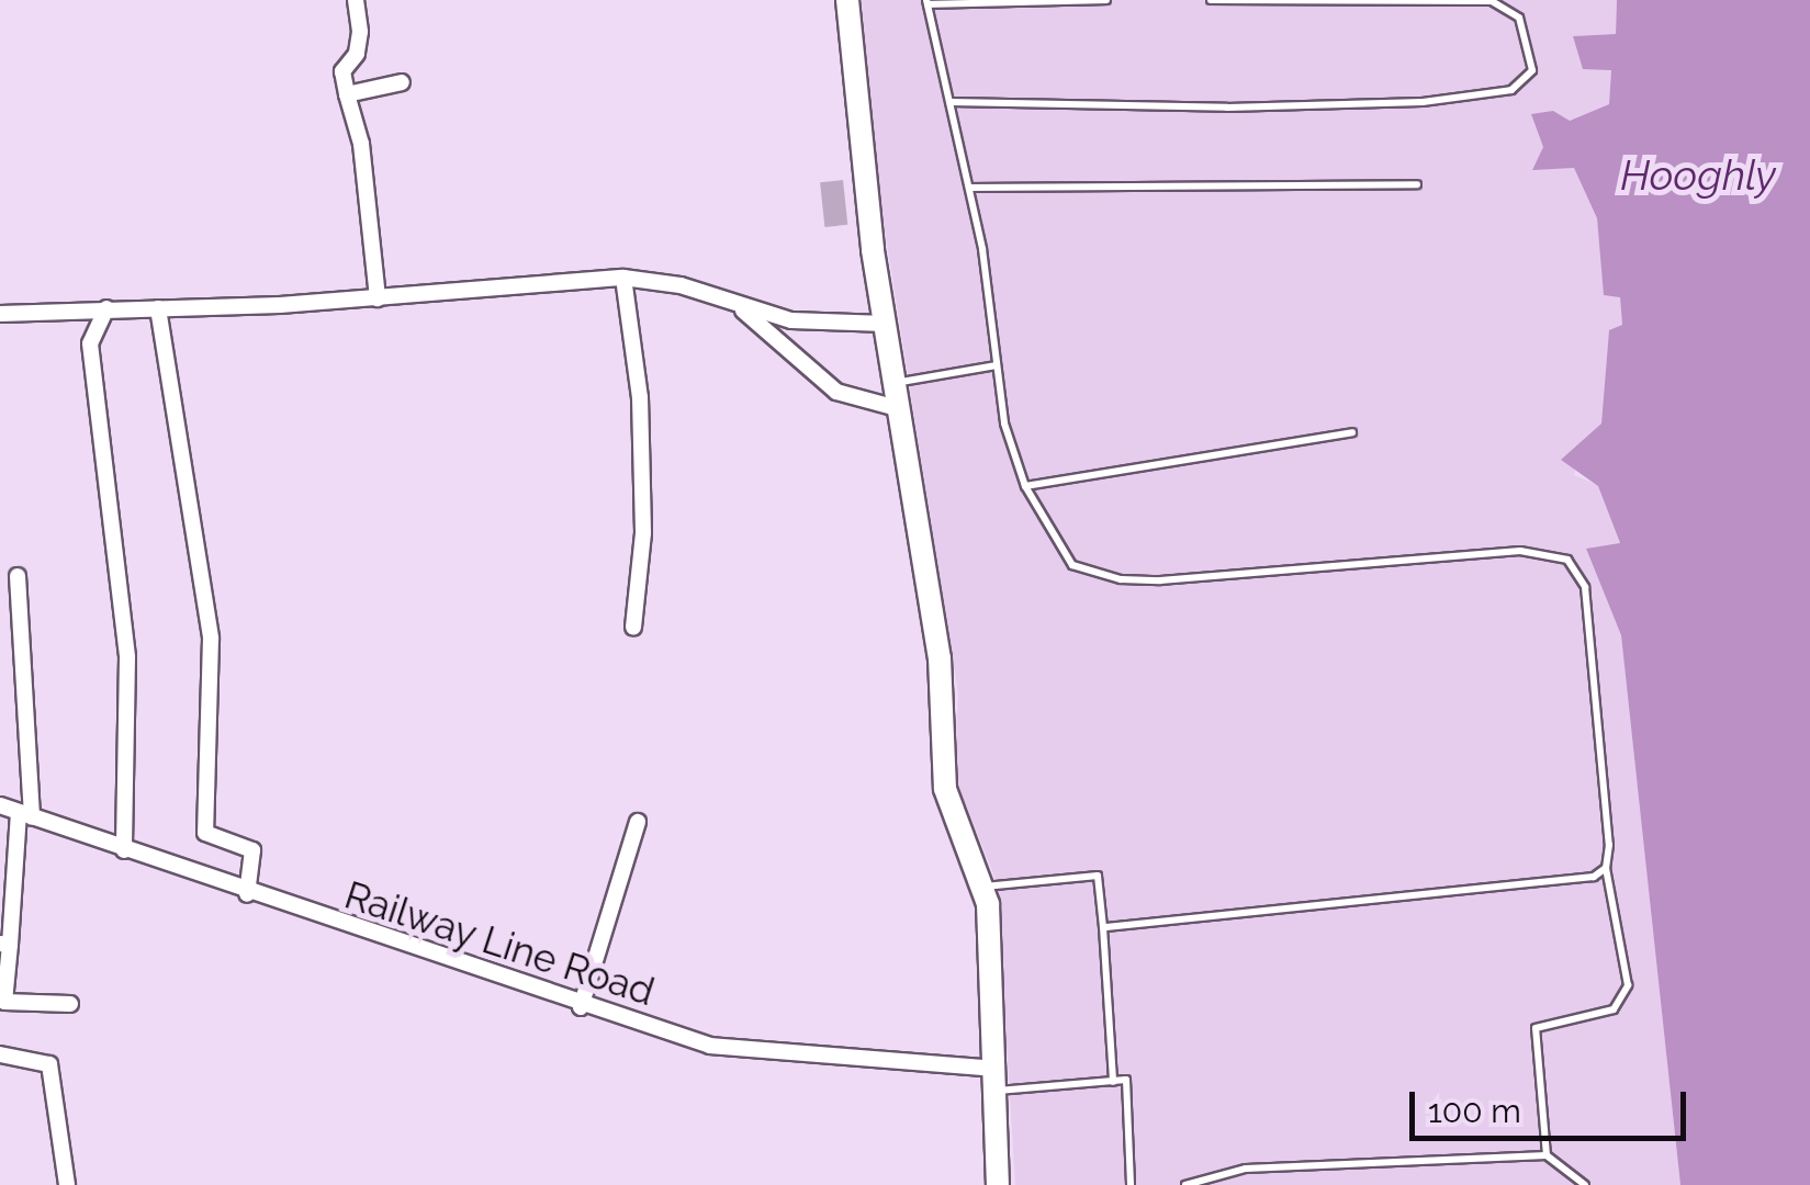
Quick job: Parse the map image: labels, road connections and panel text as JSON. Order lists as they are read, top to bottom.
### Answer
{
  "streets": {
    "street": ["Railway Line Road"]
  },
  "water": ["Hooghly"],
  "scale_bar": "100 m"
}
